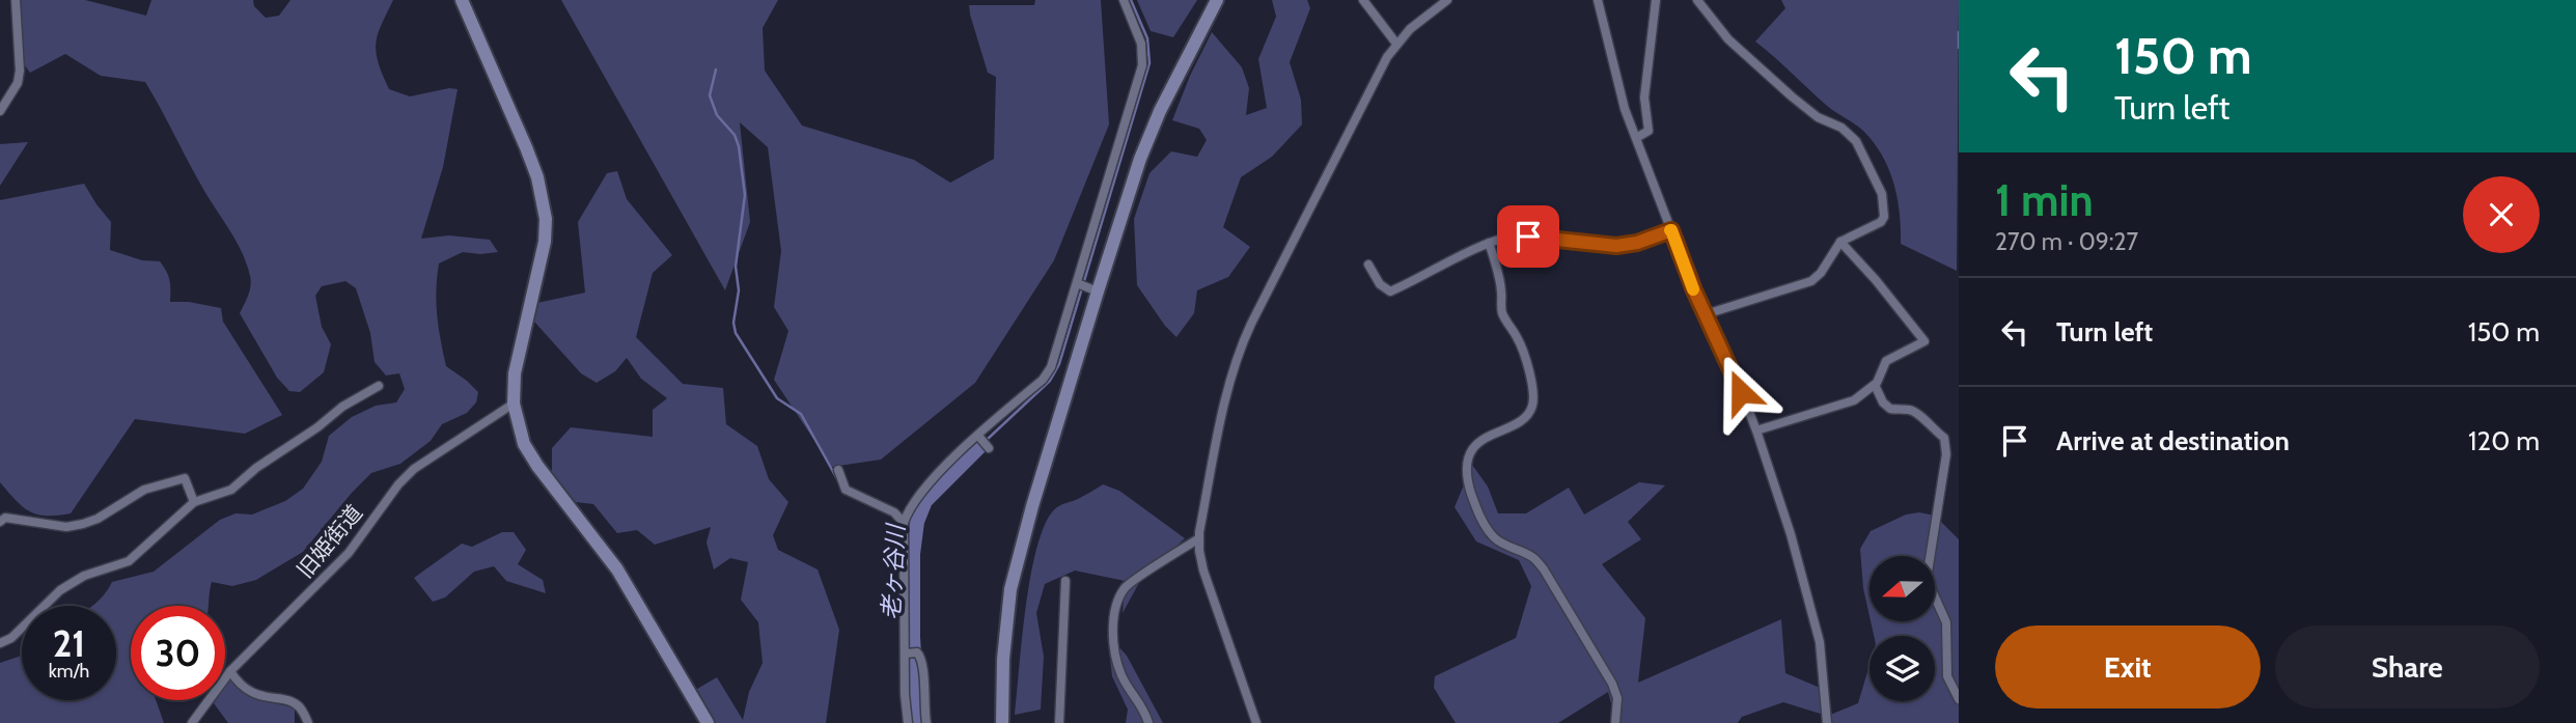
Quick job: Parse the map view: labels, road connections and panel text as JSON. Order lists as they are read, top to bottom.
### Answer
{
  "streets": {
    "street": ["旧姫街道"]
  },
  "water": ["老ヶ谷川"],
  "north": "left",
  "page": {
    "turn": ["150 m", "Turn left"],
    "heading": ["1 min", "270 m · 09:27"],
    "list": [
      {
        "name": "Turn left",
        "value": "150 m"
      },
      {
        "name": "Arrive at destination",
        "value": "120 m"
      }
    ],
    "speed": "21 km/h",
    "limit": "30",
    "buttons": ["Exit", "Share"]
  }
}
